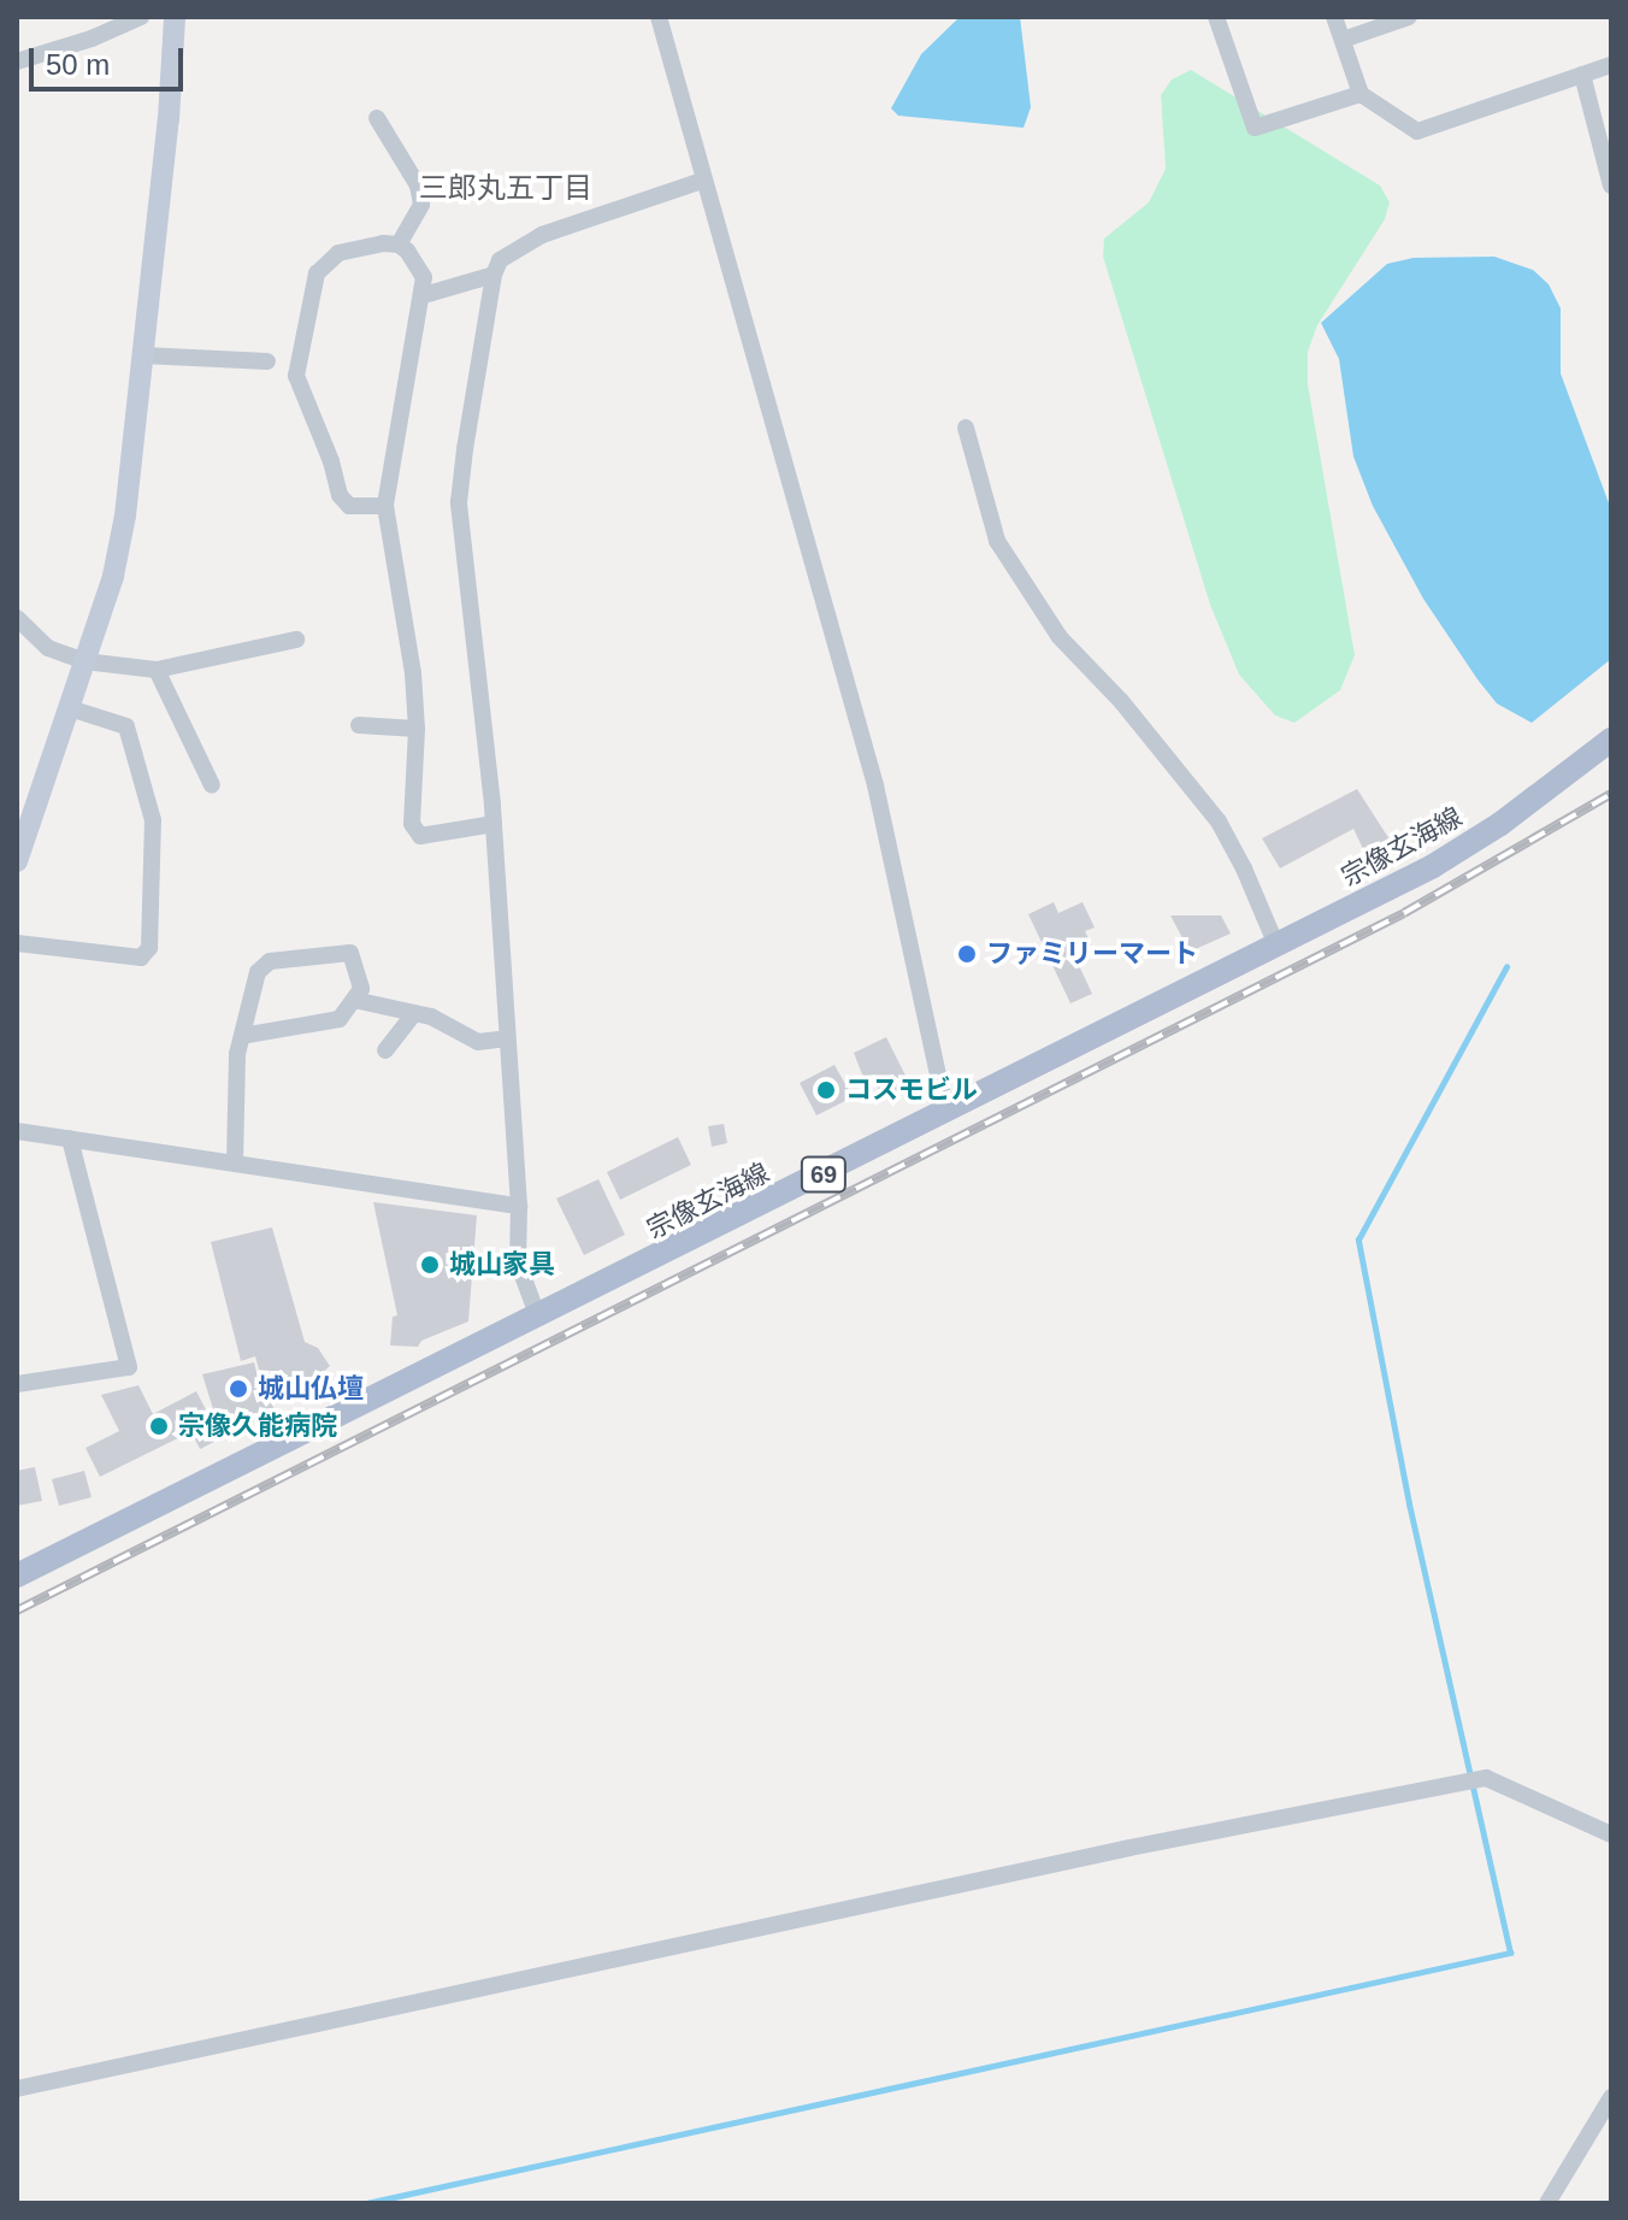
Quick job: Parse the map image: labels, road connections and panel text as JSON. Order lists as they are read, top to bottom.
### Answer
{
  "streets": {
    "main road": ["宗像玄海線", "69"]
  },
  "districts": ["三郎丸五丁目"],
  "places": [
    "ファミリーマート",
    "コスモビル",
    "城山家具",
    "城山仏壇",
    "宗像久能病院"
  ],
  "scale_bar": "50 m"
}
